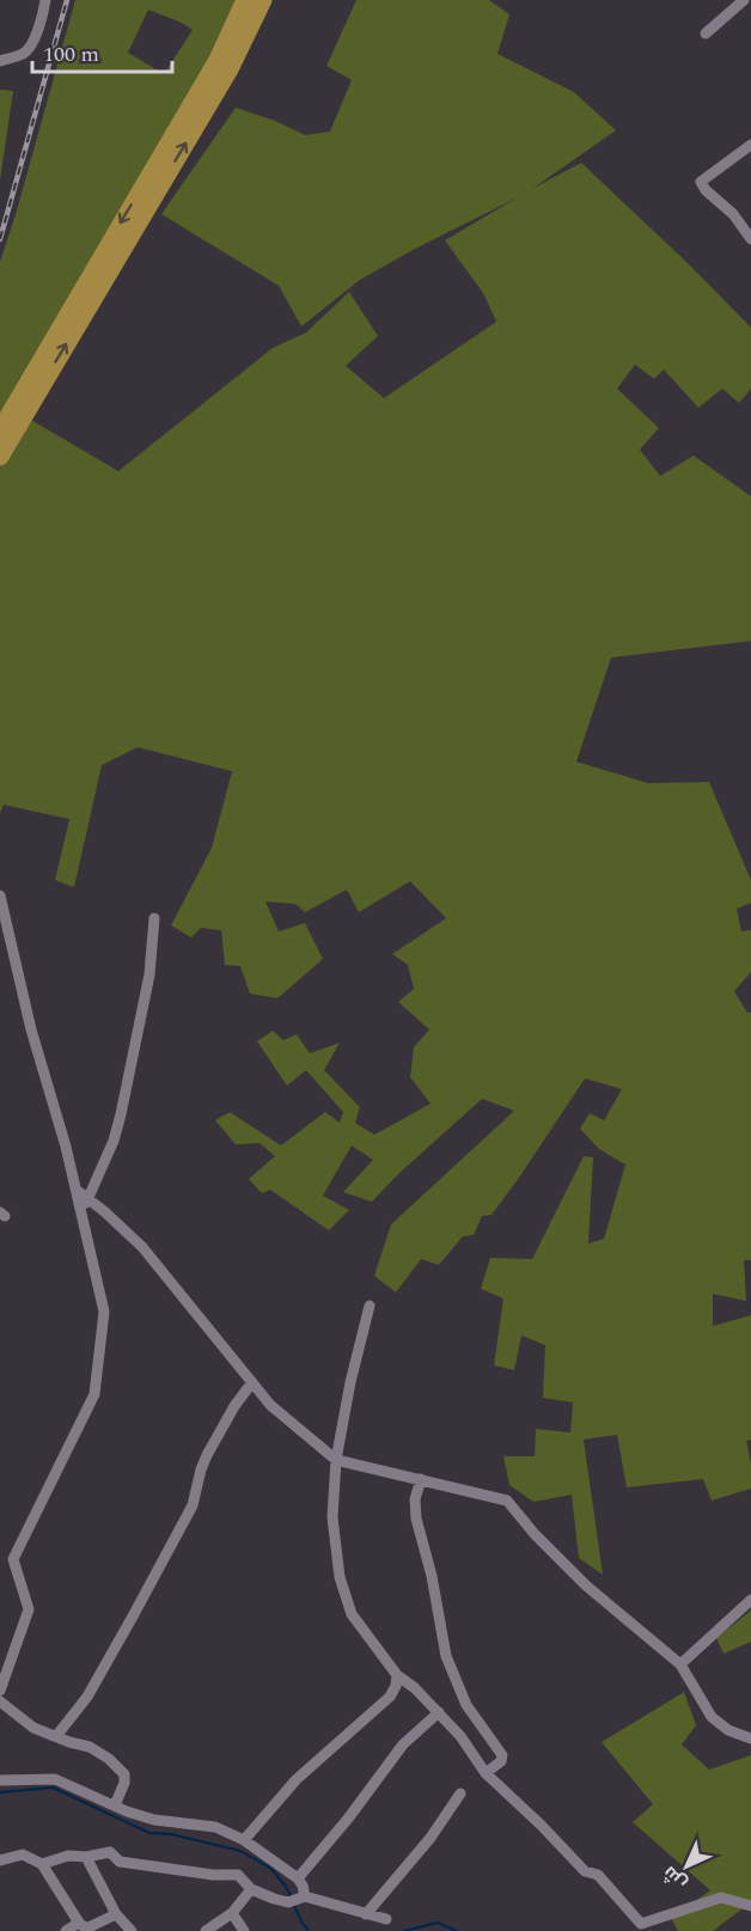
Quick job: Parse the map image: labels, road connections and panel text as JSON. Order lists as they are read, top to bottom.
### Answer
{
  "scale_bar": "100 m",
  "north": "bottom left"
}
